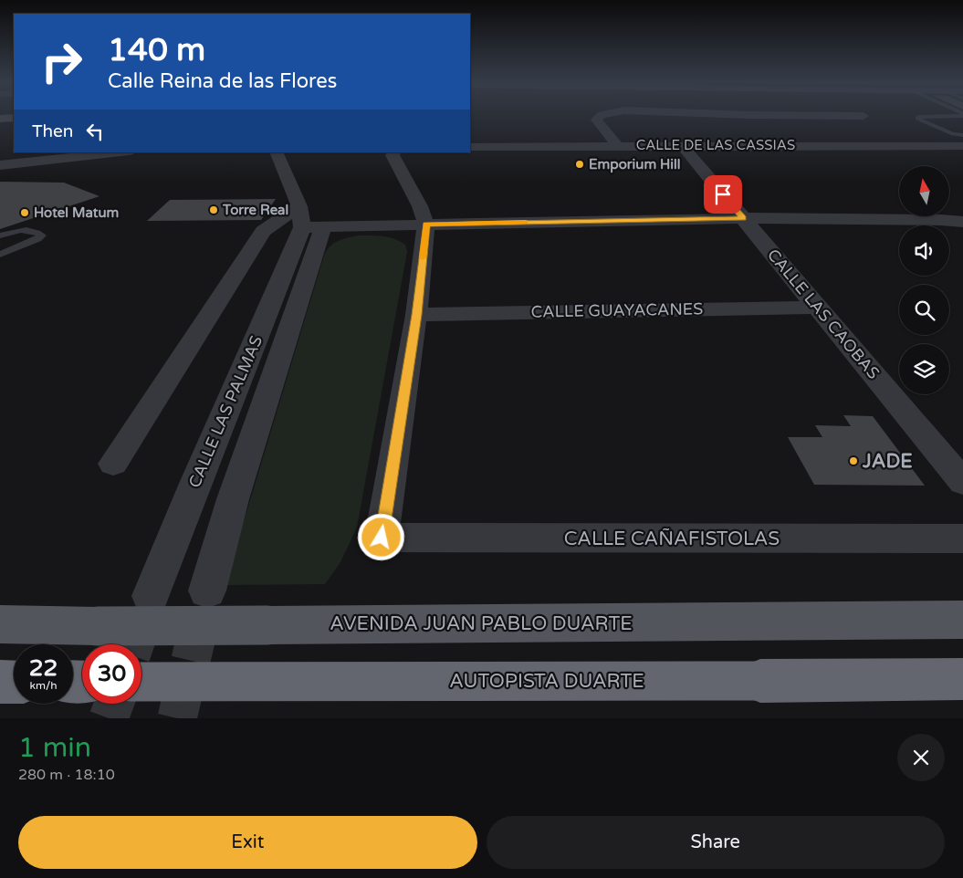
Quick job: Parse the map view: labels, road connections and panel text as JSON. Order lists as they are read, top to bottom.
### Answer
{
  "streets": {
    "highway": ["AUTOPISTA DUARTE"],
    "main road": ["AVENIDA JUAN PABLO DUARTE"],
    "street": [
      "CALLE DE LAS CASSIAS",
      "CALLE GUAYACANES",
      "CALLE LAS CAOBAS",
      "CALLE LAS PALMAS",
      "CALLE CAÑAFISTOLAS"
    ]
  },
  "crossings": [
    ["CALLE DE LAS CASSIAS", "CALLE LAS CAOBAS"],
    ["CALLE GUAYACANES", "CALLE LAS CAOBAS"],
    ["CALLE GUAYACANES", "CALLE CAÑAFISTOLAS"]
  ],
  "places": [
    "Emporium Hill",
    "Torre Real",
    "Hotel Matum",
    "JADE"
  ],
  "north": "top",
  "page": {
    "turn": ["140 m", "Calle Reina de las Flores"],
    "then": "Then",
    "speed": "22 km/h",
    "limit": "30",
    "heading": ["1 min", "280 m · 18:10"],
    "buttons": ["Exit", "Share"]
  }
}
